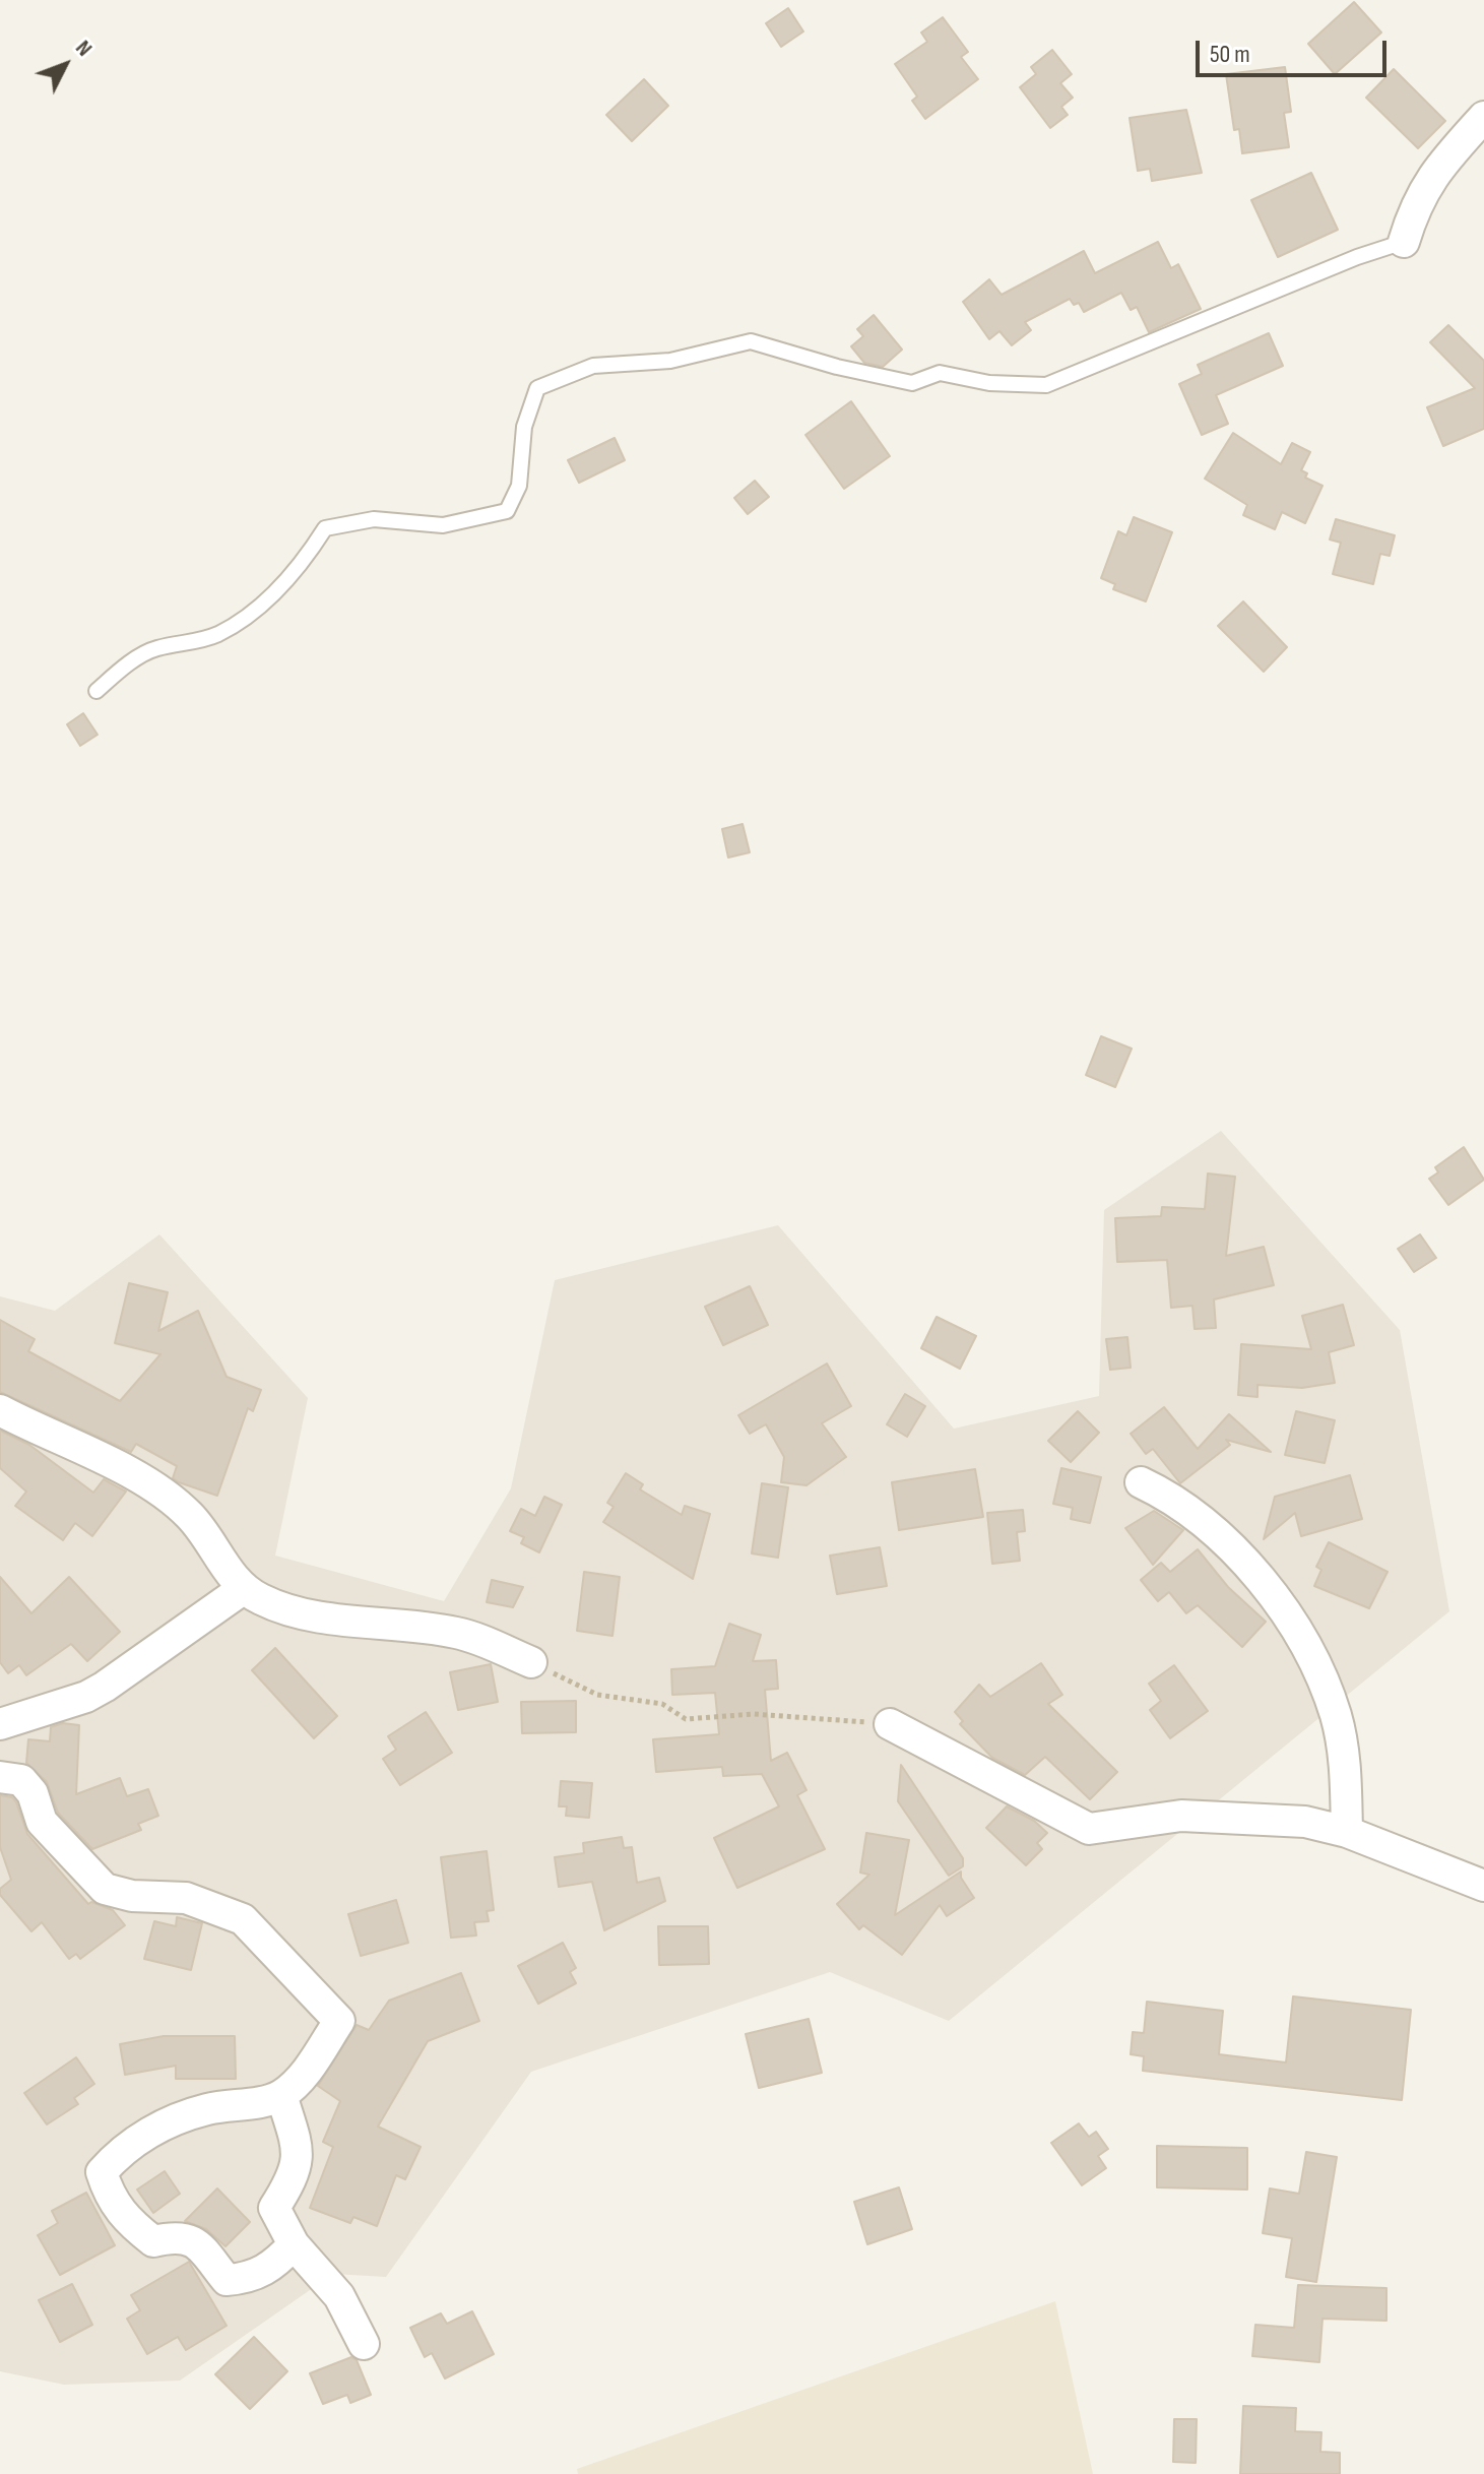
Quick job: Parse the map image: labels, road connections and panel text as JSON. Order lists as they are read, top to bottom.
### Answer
{
  "scale_bar": "50 m",
  "north": "top right"
}
